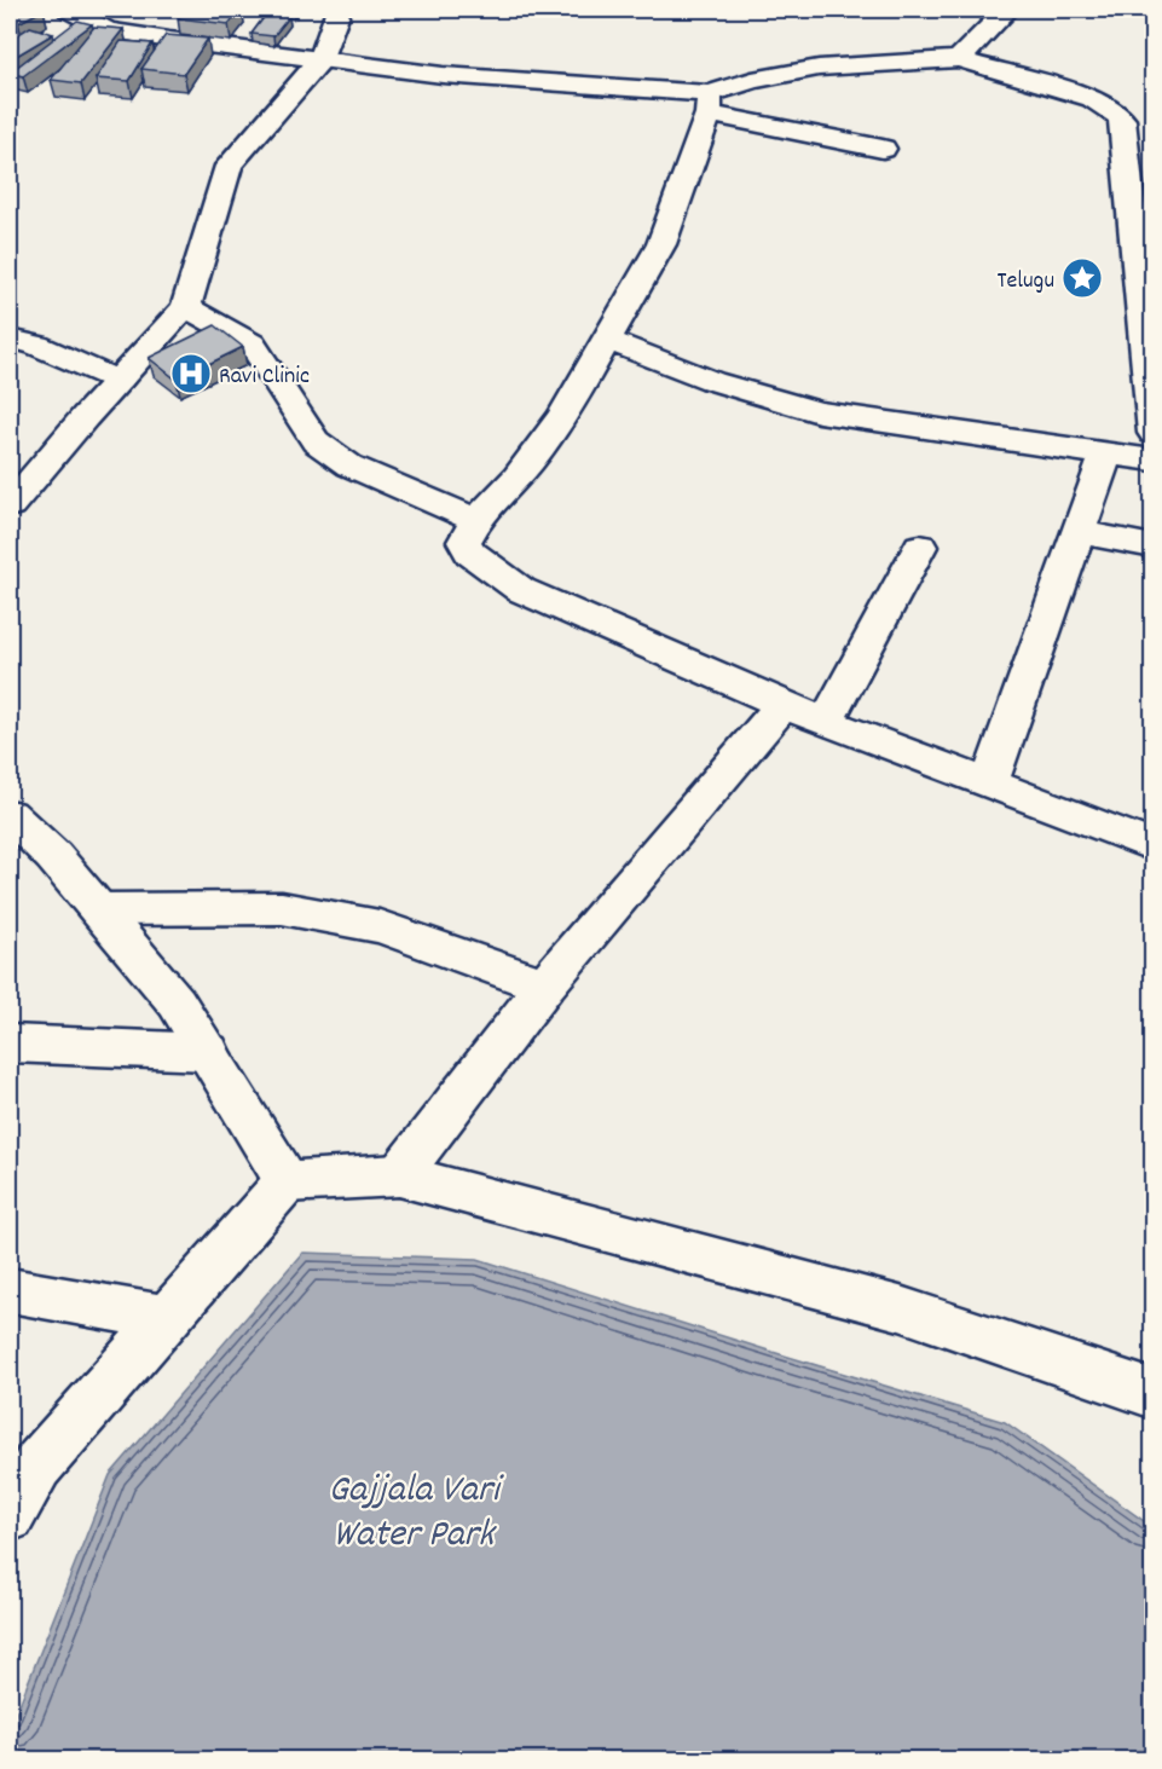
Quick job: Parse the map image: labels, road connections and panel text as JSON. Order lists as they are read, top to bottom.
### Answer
{
  "water": ["Gajjala Vari Water Park"],
  "places": {
    "place": ["Telugu"],
    "hospital": ["Ravi Clinic"]
  }
}
